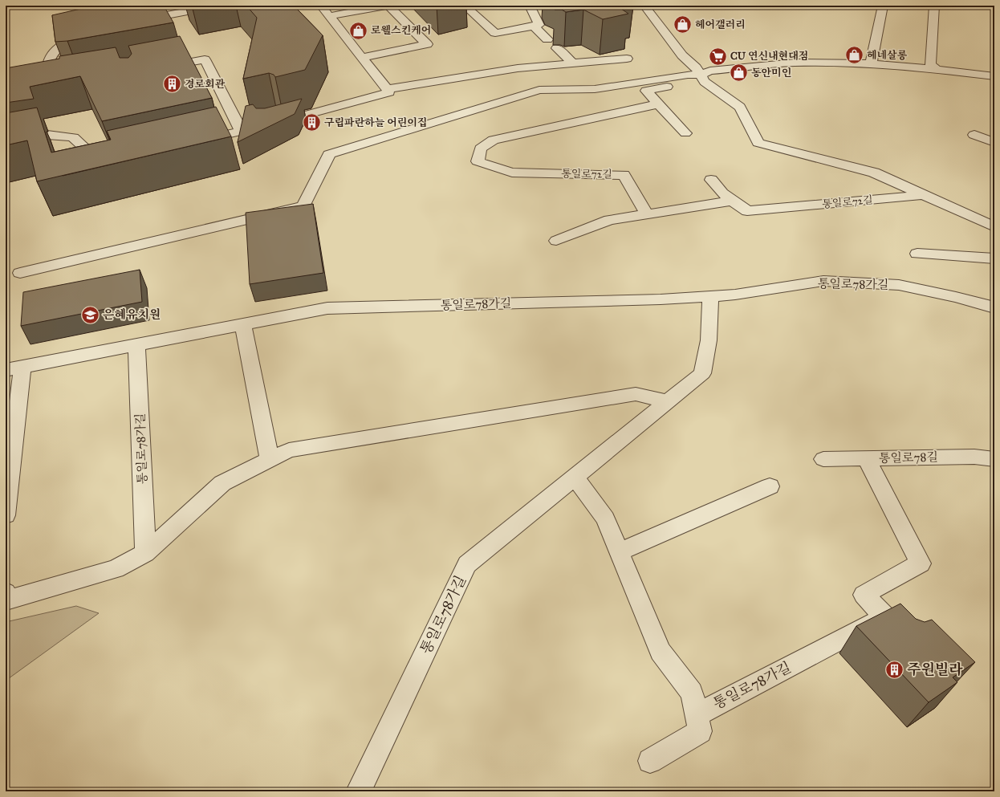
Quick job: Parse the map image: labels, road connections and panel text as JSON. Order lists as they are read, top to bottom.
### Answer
{
  "streets": {
    "street": ["통일로72길", "통일로78가길", "통일로78길"]
  },
  "places": {
    "shop": [
      "헤어갤러리",
      "로웰스킨케어",
      "헤네살롱",
      "동안미인"
    ],
    "supermarket": ["CU 연신내현대점"],
    "building": ["경로회관", "구립파란하늘 어린이집", "주원빌라"],
    "school or university": ["은혜유치원"]
  }
}
